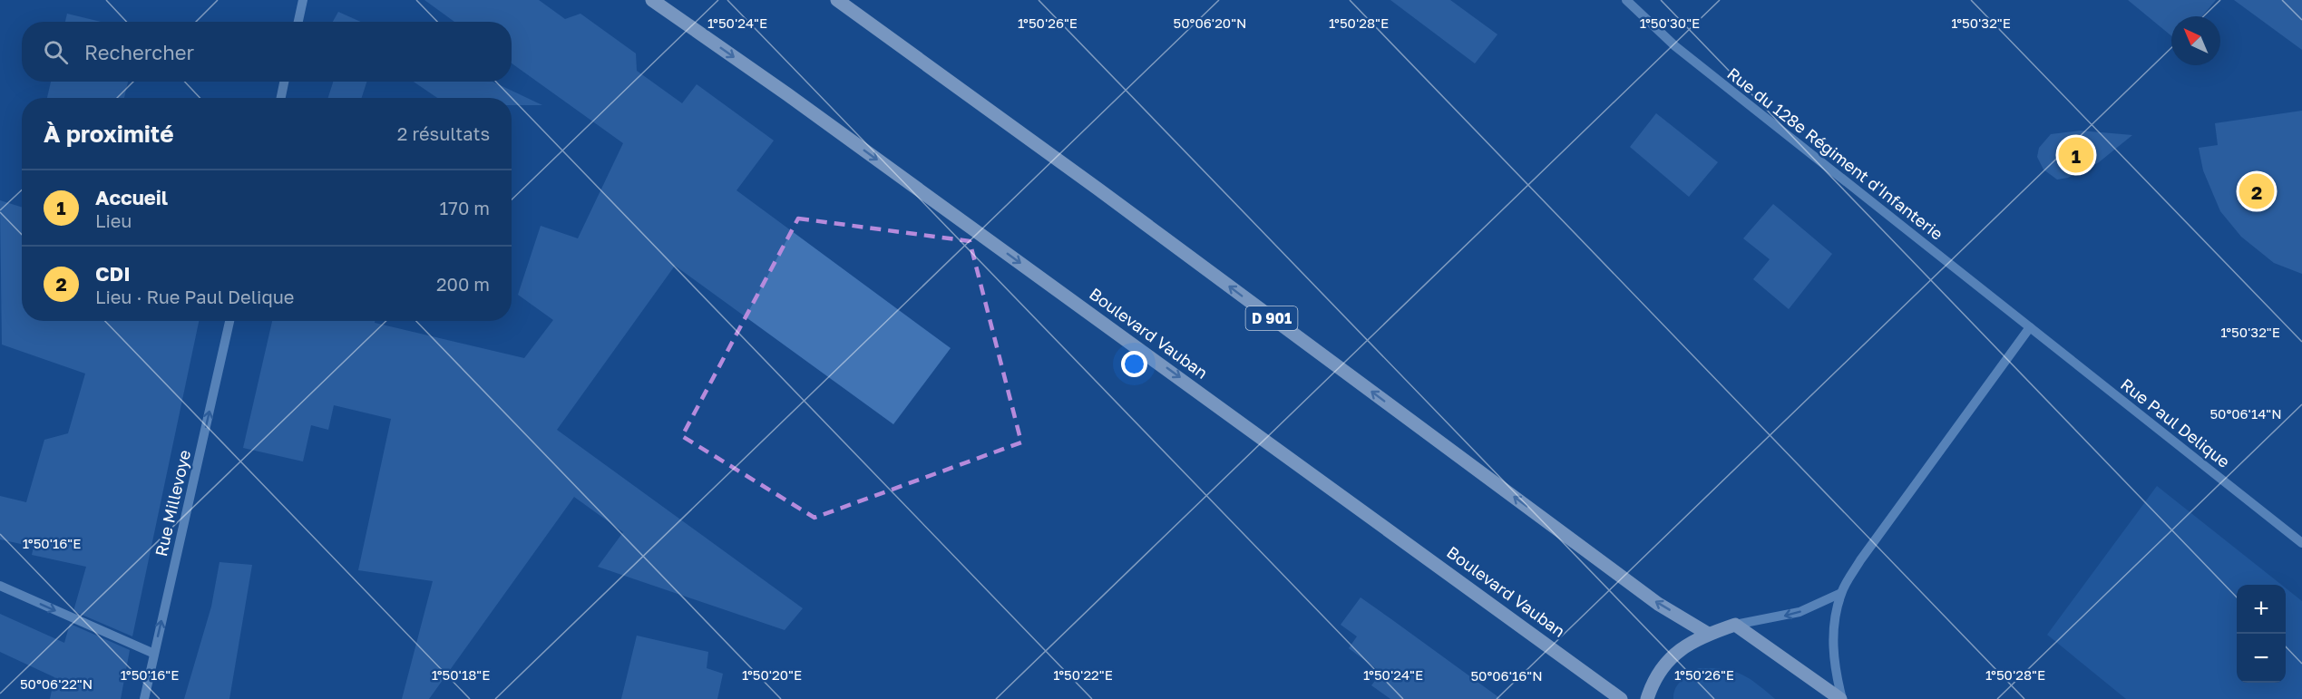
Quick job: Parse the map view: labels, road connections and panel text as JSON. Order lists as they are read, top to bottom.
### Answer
{
  "streets": {
    "main road": ["D 901", "Boulevard Vauban"],
    "street": ["Rue du 128e Régiment d'Infanterie", "Rue Paul Delique", "Rue Millevoye"]
  },
  "crossings": [
    ["Rue du 128e Régiment d'Infanterie", "Rue Paul Delique"]
  ],
  "one_way": ["Rue Millevoye"],
  "north": "top left",
  "page": {
    "search": "Rechercher",
    "heading": ["À proximité", "2 résultats"],
    "pins": ["1", "2"],
    "list": [
      {
        "mark": "1",
        "name": "Accueil",
        "note": "Lieu",
        "value": "170 m"
      },
      {
        "mark": "2",
        "name": "CDI",
        "note": "Lieu · Rue Paul Delique",
        "value": "200 m"
      }
    ],
    "map_buttons": ["+", "−"]
  },
  "coordinates": [
    "50°06'20\"N",
    "1°50'24\"E",
    "1°50'26\"E",
    "1°50'28\"E",
    "1°50'30\"E",
    "1°50'32\"E",
    "50°06'14\"N",
    "1°50'16\"E",
    "1°50'18\"E",
    "1°50'20\"E",
    "1°50'22\"E",
    "50°06'16\"N",
    "50°06'22\"N"
  ]
}
